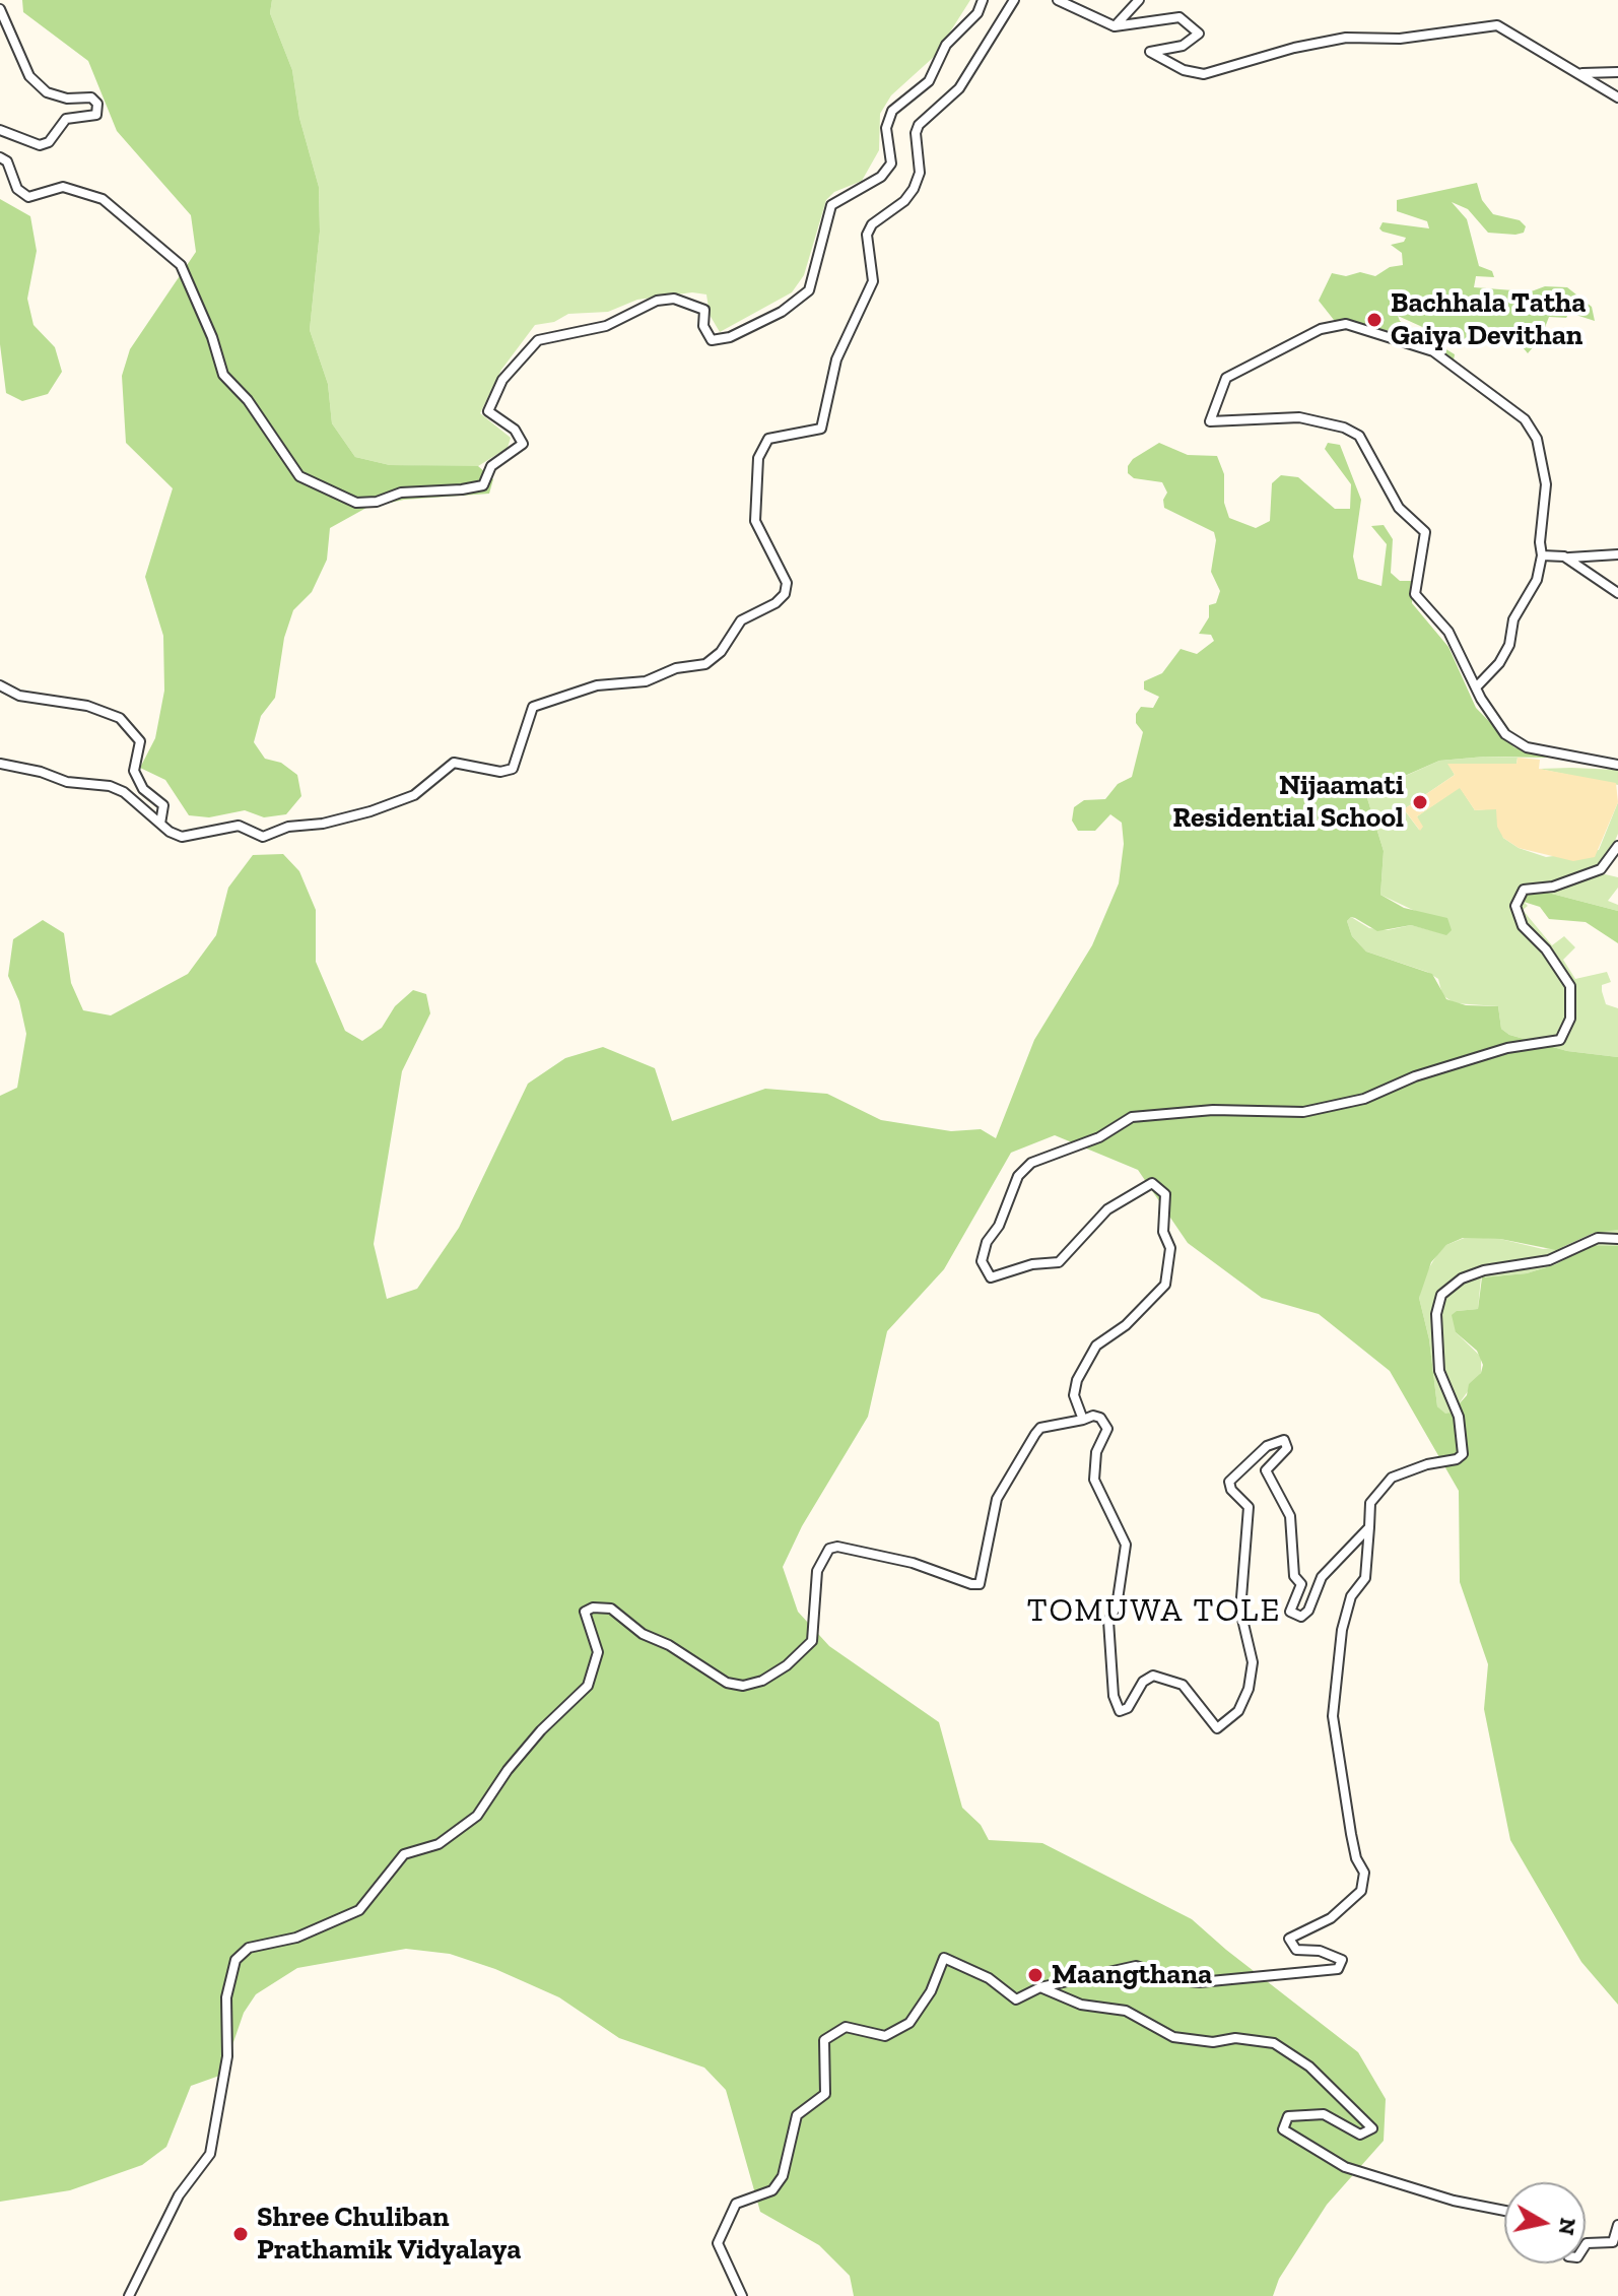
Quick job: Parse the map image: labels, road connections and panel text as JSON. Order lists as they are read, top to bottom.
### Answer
{
  "districts": ["TOMUWA TOLE"],
  "places": [
    "Bachhala Tatha Gaiya Devithan",
    "Nijaamati Residential School",
    "Maangthana",
    "Shree Chuliban Prathamik Vidyalaya"
  ],
  "north": "right"
}
